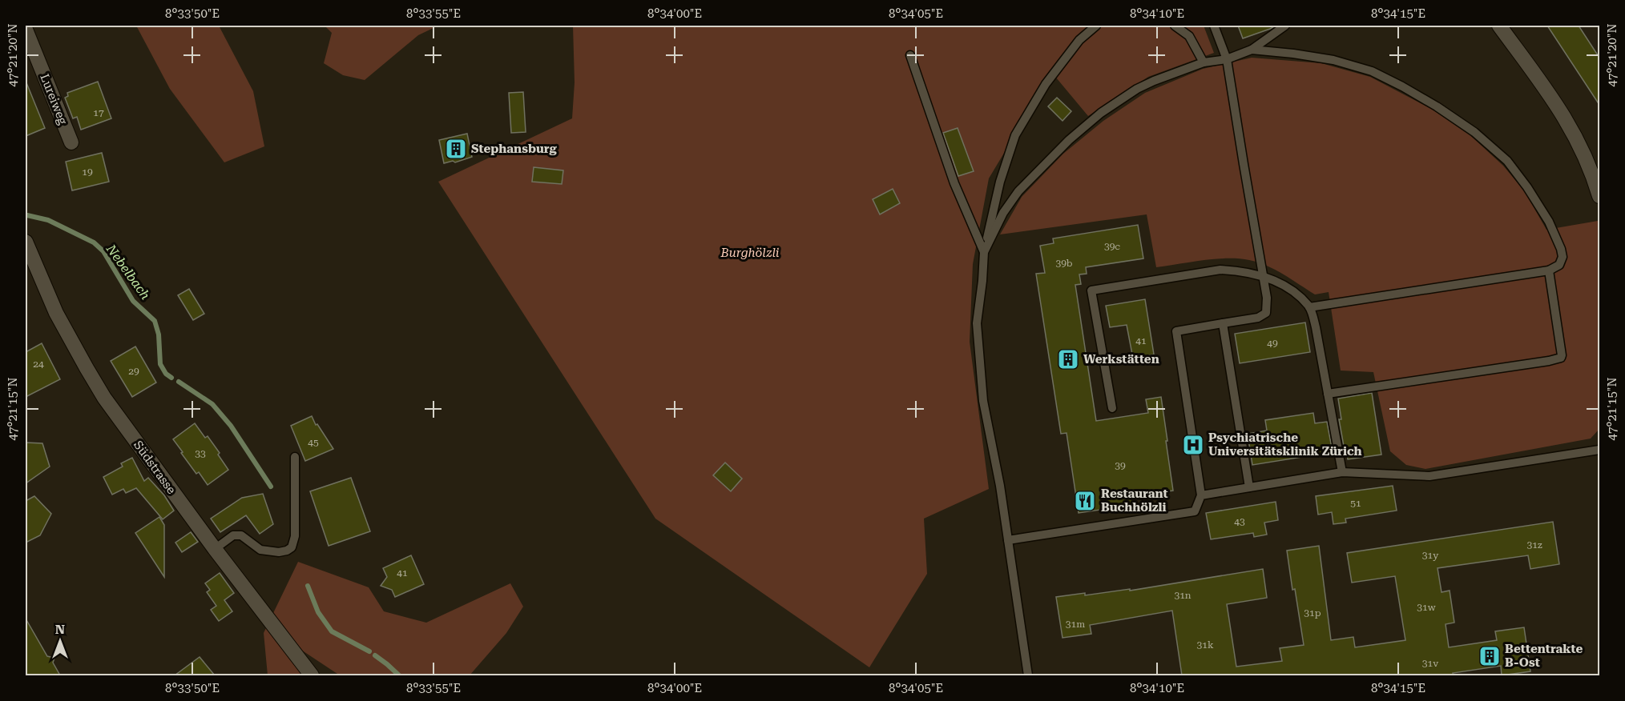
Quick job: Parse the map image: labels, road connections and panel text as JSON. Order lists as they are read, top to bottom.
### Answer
{
  "streets": {
    "street": ["Lureiweg", "Südstrasse"]
  },
  "water": ["Nebelbach"],
  "parks": ["Burghölzli"],
  "places": {
    "building": ["Stephansburg", "Werkstätten", "Bettentrakte B-Ost"],
    "hospital": ["Psychiatrische Universitätsklinik Zürich"],
    "restaurant": ["Restaurant Buchhölzli"]
  },
  "house_numbers": [
    "17",
    "19",
    "39c",
    "39b",
    "41",
    "49",
    "24",
    "29",
    "45",
    "33",
    "39",
    "51",
    "43",
    "31z",
    "31y",
    "41",
    "31n",
    "31w",
    "31p",
    "31m",
    "31k",
    "31v"
  ],
  "north": "top",
  "coordinates": [
    "8°33'50\"E",
    "8°33'55\"E",
    "8°34'00\"E",
    "8°34'05\"E",
    "8°34'10\"E",
    "8°34'15\"E",
    "47°21'20\"N",
    "47°21'15\"N"
  ]
}
